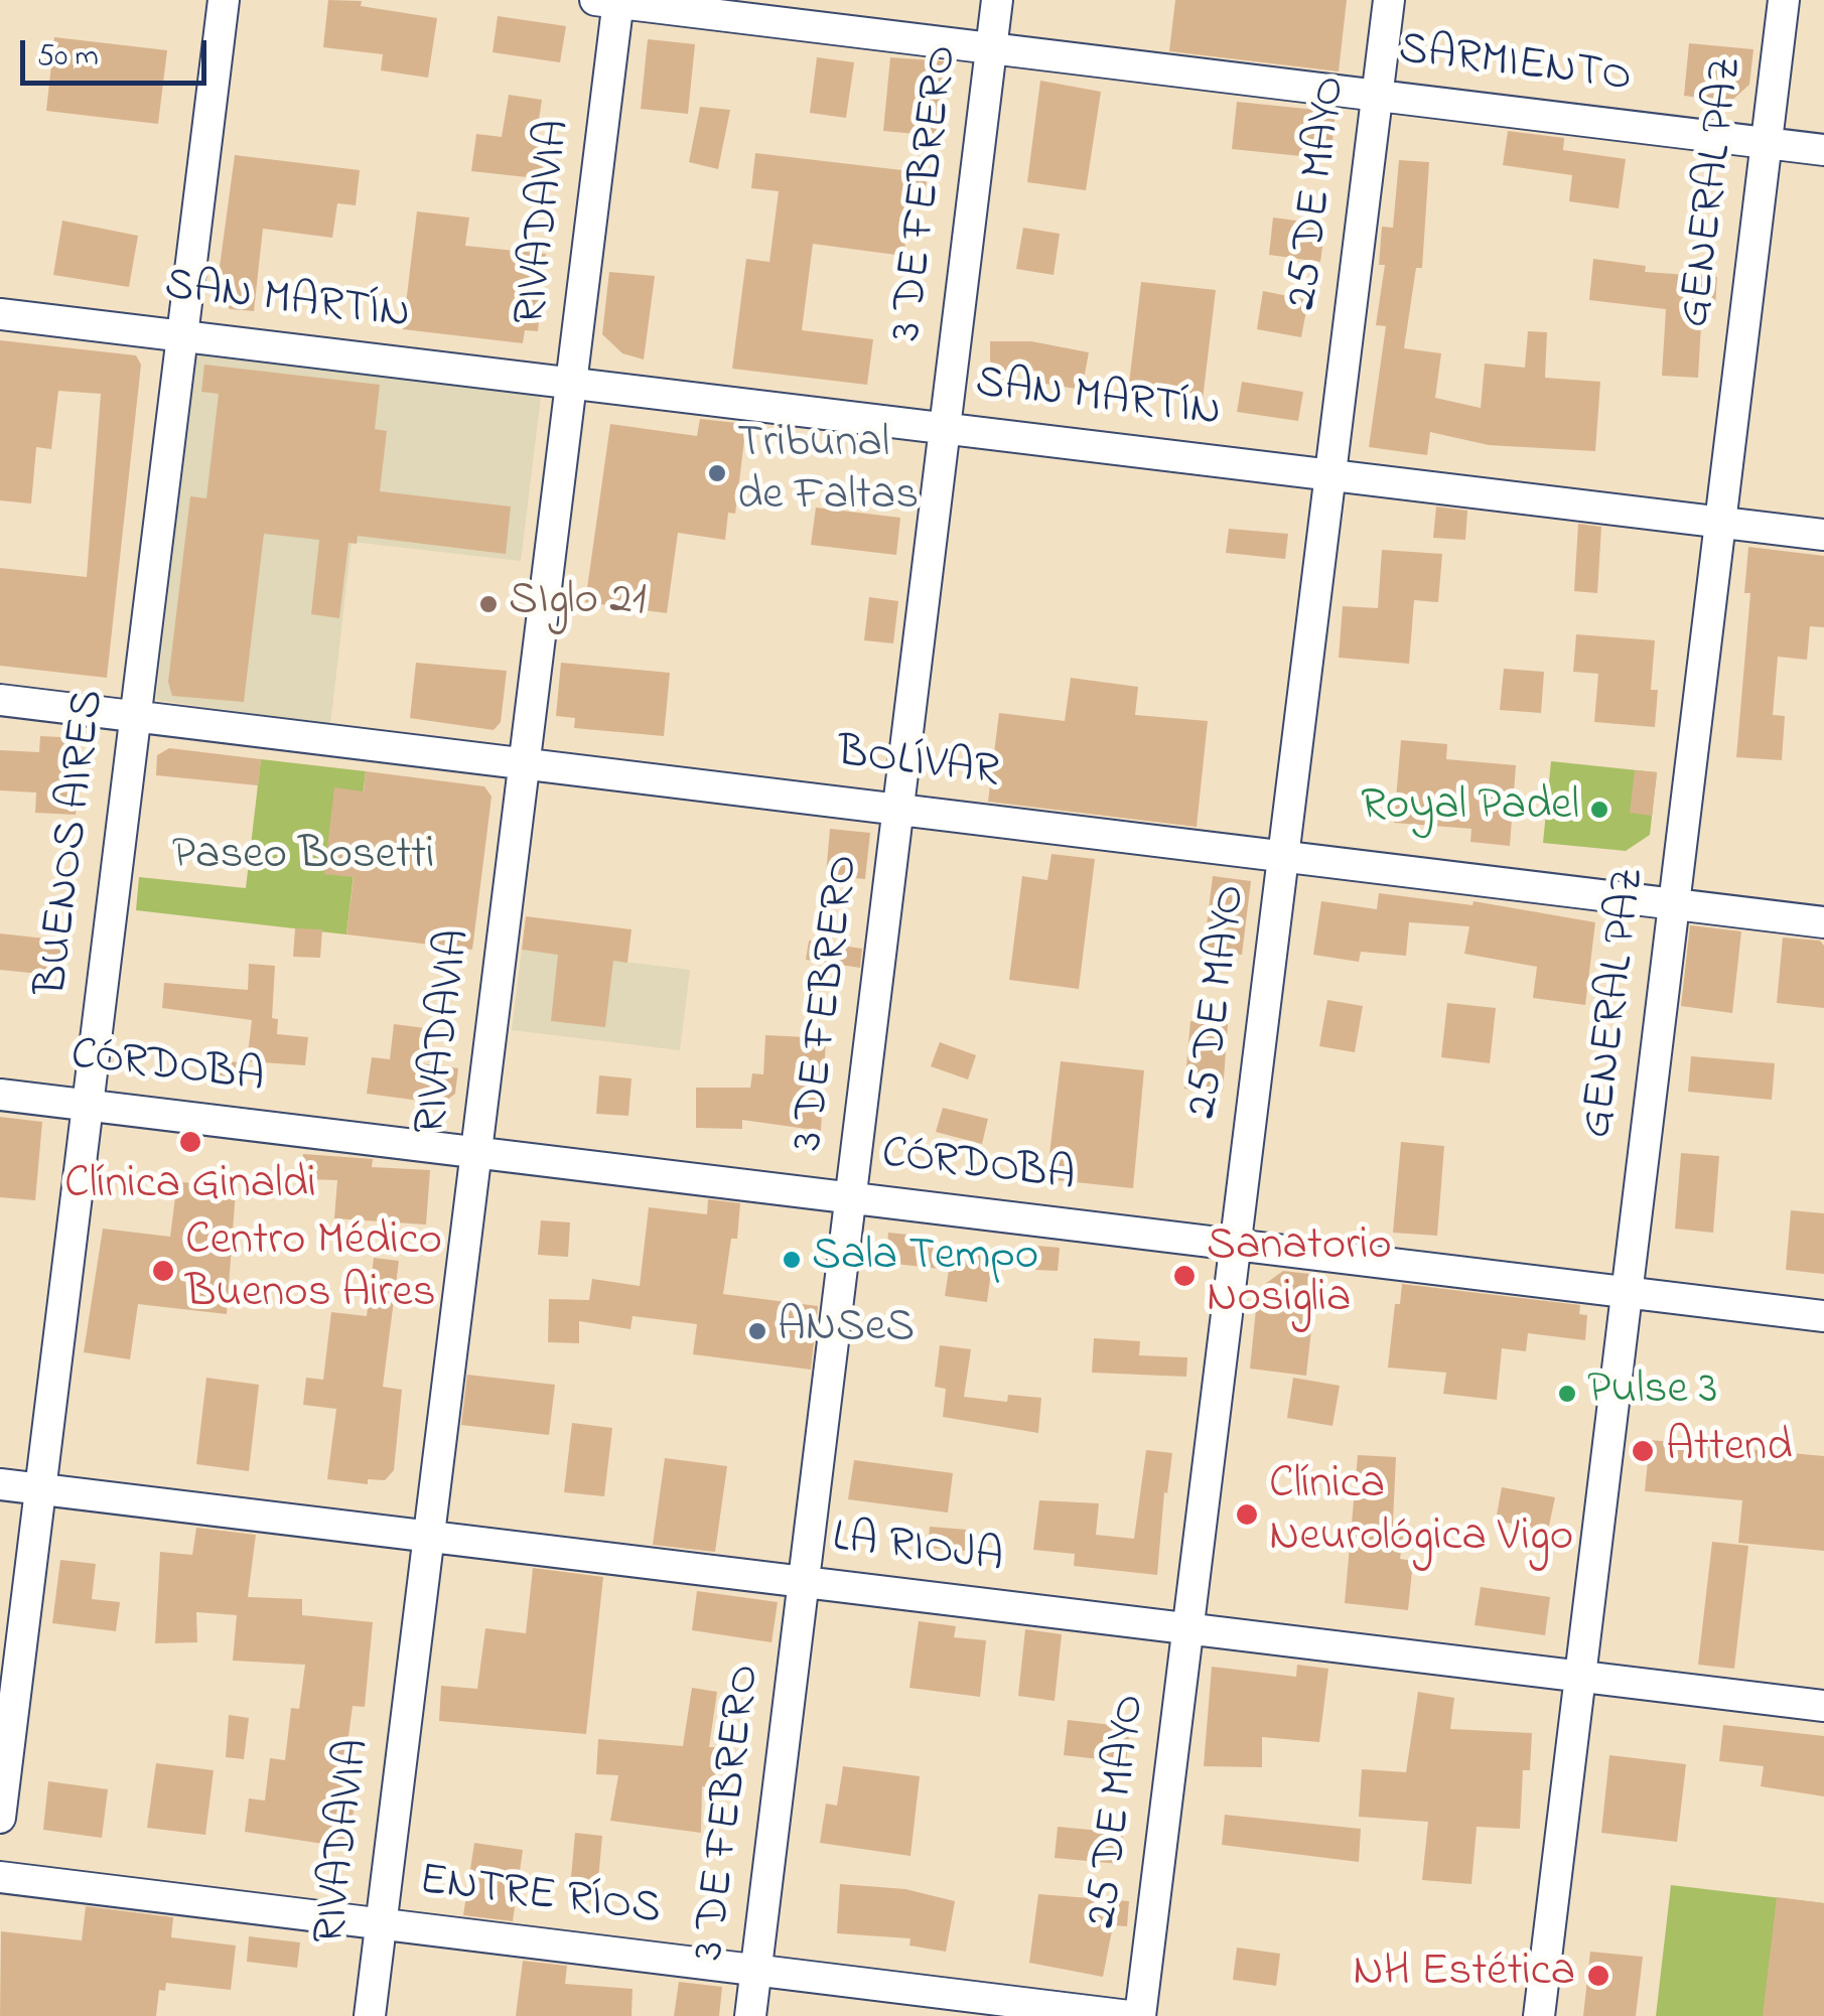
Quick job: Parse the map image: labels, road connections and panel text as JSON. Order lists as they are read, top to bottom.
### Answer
{
  "streets": {
    "street": [
      "SARMIENTO",
      "GENERAL PAZ",
      "3 DE FEBRERO",
      "25 DE MAYO",
      "RIVADAVIA",
      "SAN MARTÍN",
      "BOLÍVAR",
      "BUENOS AIRES",
      "CÓRDOBA",
      "LA RIOJA",
      "ENTRE RÍOS"
    ]
  },
  "crossings": [
    ["SARMIENTO", "GENERAL PAZ"],
    ["SARMIENTO", "3 DE FEBRERO"],
    ["SARMIENTO", "25 DE MAYO"],
    ["SARMIENTO", "RIVADAVIA"],
    ["GENERAL PAZ", "SAN MARTÍN"],
    ["GENERAL PAZ", "BOLÍVAR"],
    ["GENERAL PAZ", "CÓRDOBA"],
    ["GENERAL PAZ", "LA RIOJA"],
    ["3 DE FEBRERO", "SAN MARTÍN"],
    ["3 DE FEBRERO", "BOLÍVAR"],
    ["3 DE FEBRERO", "CÓRDOBA"],
    ["3 DE FEBRERO", "LA RIOJA"],
    ["3 DE FEBRERO", "ENTRE RÍOS"],
    ["25 DE MAYO", "SAN MARTÍN"],
    ["25 DE MAYO", "BOLÍVAR"],
    ["25 DE MAYO", "CÓRDOBA"],
    ["25 DE MAYO", "LA RIOJA"],
    ["RIVADAVIA", "SAN MARTÍN"],
    ["RIVADAVIA", "BOLÍVAR"],
    ["RIVADAVIA", "CÓRDOBA"],
    ["RIVADAVIA", "LA RIOJA"],
    ["RIVADAVIA", "ENTRE RÍOS"],
    ["SAN MARTÍN", "BUENOS AIRES"],
    ["BOLÍVAR", "BUENOS AIRES"],
    ["BUENOS AIRES", "CÓRDOBA"],
    ["BUENOS AIRES", "LA RIOJA"]
  ],
  "parks": ["Paseo Bosetti"],
  "places": [
    "Tribunal de Faltas",
    "SIglo 21",
    "Royal Padel",
    "Clínica Ginaldi",
    "Sala Tempo",
    "Centro Médico Buenos Aires",
    "Sanatorio Nosiglia",
    "ANSeS",
    "Pulse 3",
    "Attend",
    "Clínica Neurológica Vigo",
    "NH Estética"
  ],
  "scale_bar": "50 m"
}
